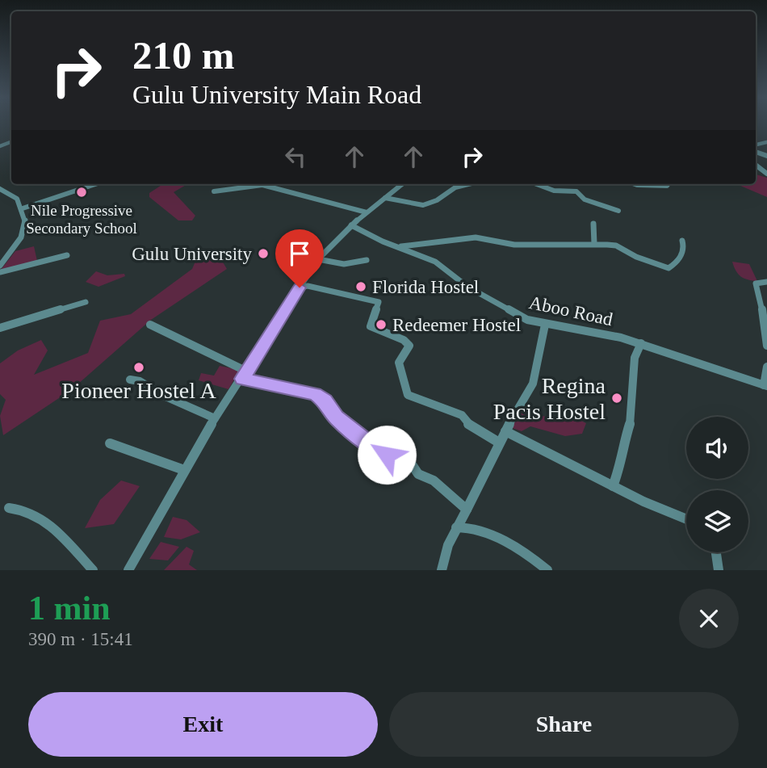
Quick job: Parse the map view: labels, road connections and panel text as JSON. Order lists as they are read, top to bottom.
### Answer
{
  "streets": {
    "street": ["Aboo Road"]
  },
  "places": [
    "Nile Progressive Secondary School",
    "Gulu University",
    "Florida Hostel",
    "Redeemer Hostel",
    "Pioneer Hostel A",
    "Regina Pacis Hostel"
  ],
  "page": {
    "turn": ["210 m", "Gulu University Main Road"],
    "heading": ["1 min", "390 m · 15:41"],
    "buttons": ["Exit", "Share"]
  }
}
